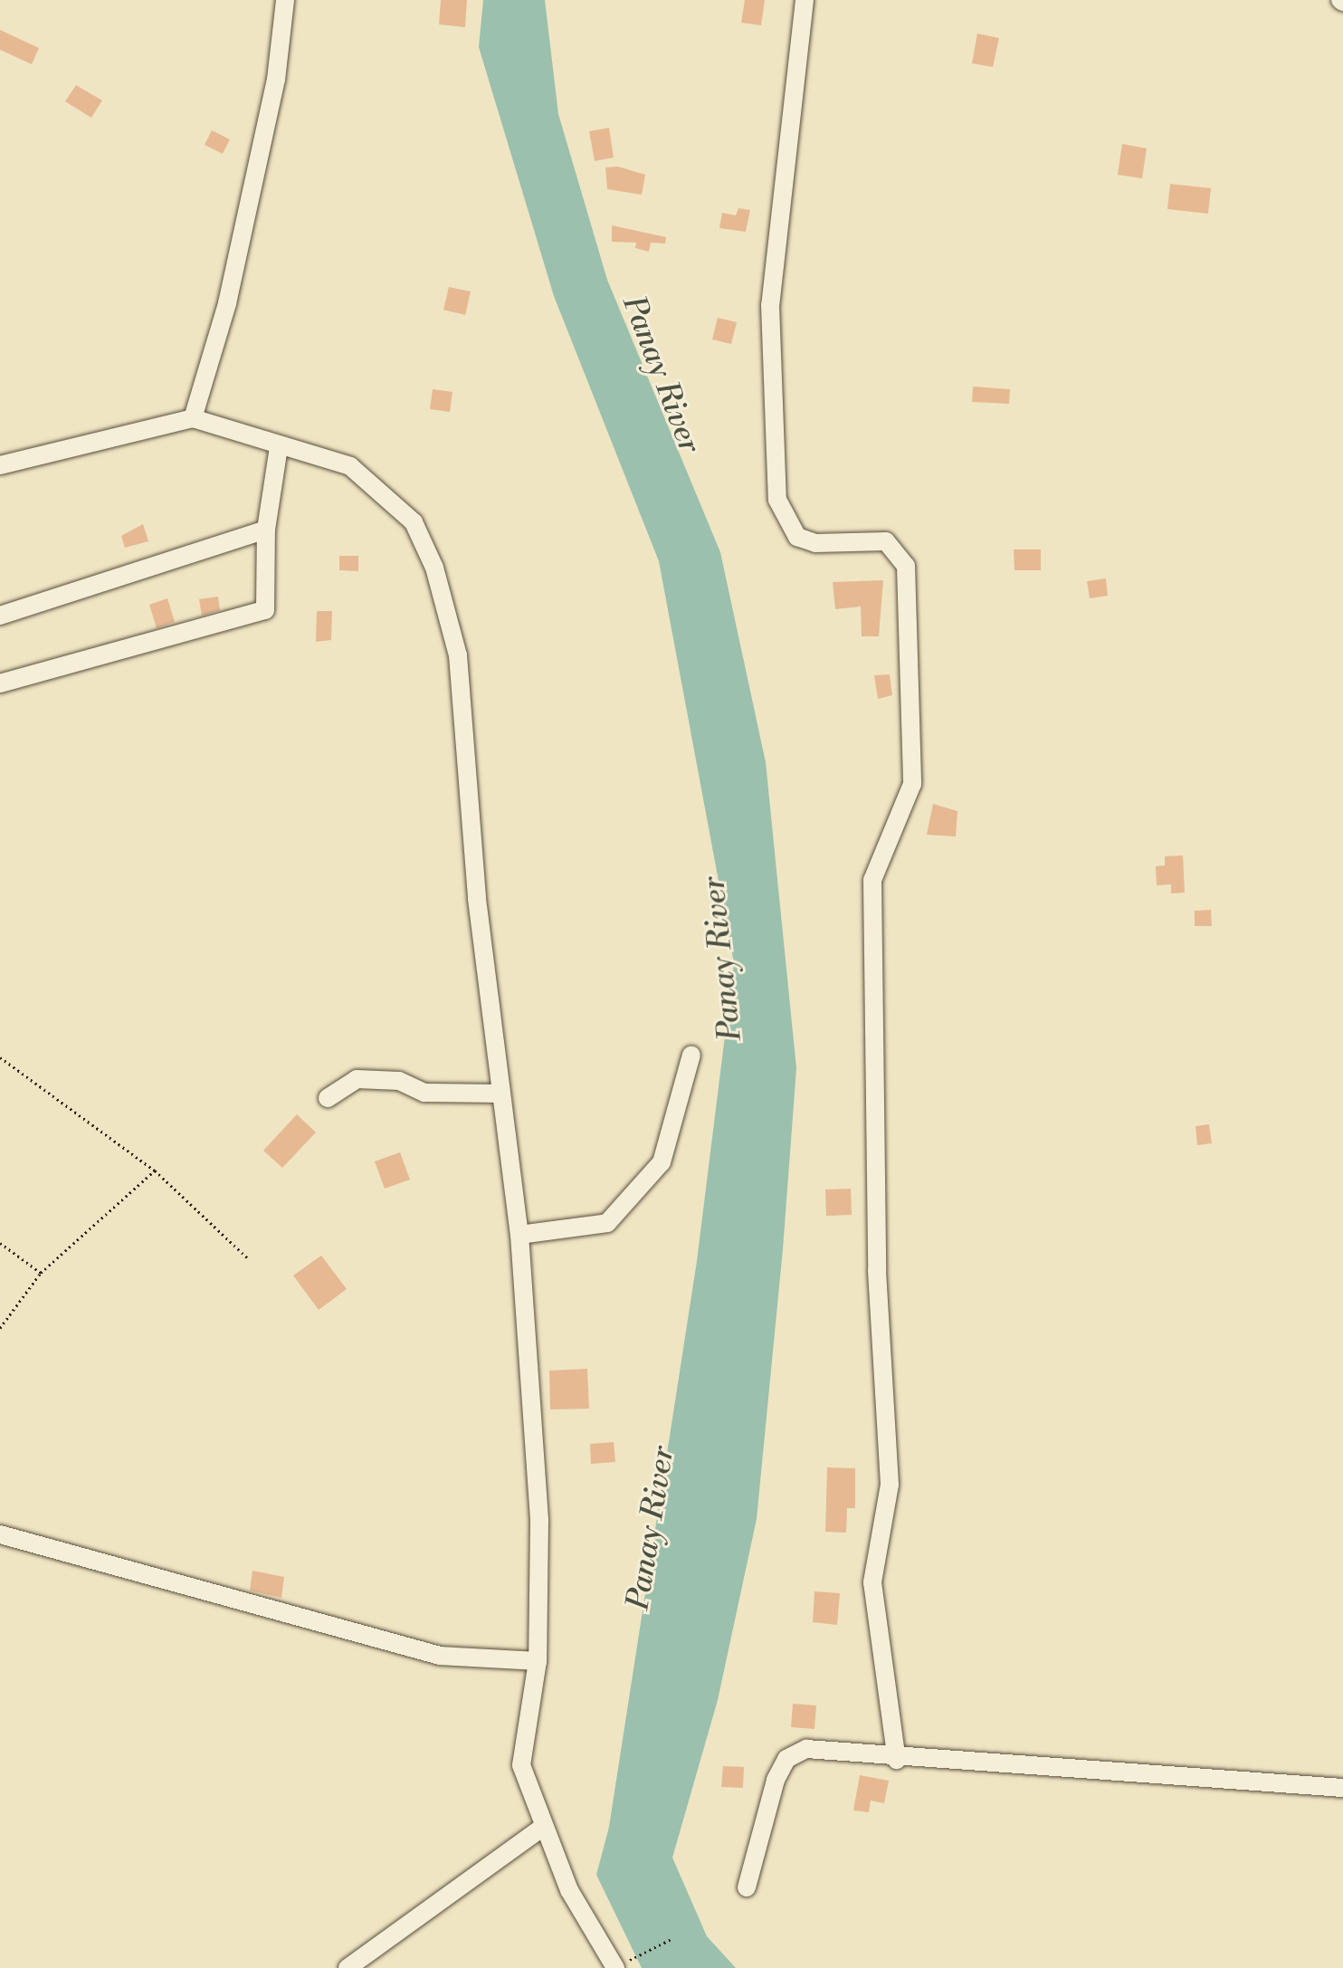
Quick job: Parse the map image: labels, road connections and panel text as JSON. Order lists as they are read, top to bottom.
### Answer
{
  "water": ["Panay River"]
}
